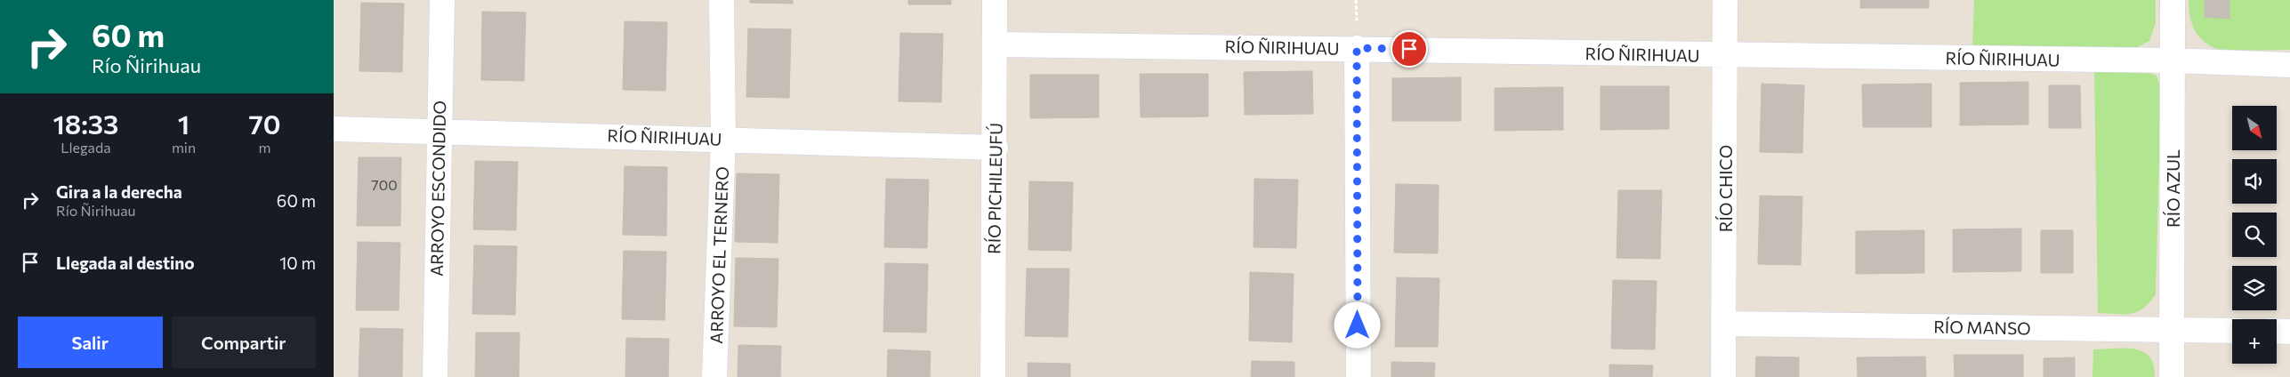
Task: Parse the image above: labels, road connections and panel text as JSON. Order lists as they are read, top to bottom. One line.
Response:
{"streets":{"street":["RÍO ÑIRIHUAU","ARROYO ESCONDIDO","RÍO PICHILEUFÚ","RÍO CHICO","RÍO AZUL","ARROYO EL TERNERO","RÍO MANSO"]},"crossings":[["RÍO ÑIRIHUAU","ARROYO ESCONDIDO"],["RÍO ÑIRIHUAU","RÍO PICHILEUFÚ"],["RÍO ÑIRIHUAU","RÍO CHICO"],["RÍO ÑIRIHUAU","RÍO AZUL"],["RÍO ÑIRIHUAU","ARROYO EL TERNERO"],["RÍO CHICO","RÍO MANSO"],["RÍO AZUL","RÍO MANSO"]],"house_numbers":["700"],"north":"bottom right","page":{"turn":["60 m","Río Ñirihuau"],"eta":["18:33","Llegada","1","min","70","m"],"map_buttons":"+","list":[{"name":"Gira a la derecha","note":"Río Ñirihuau","value":"60 m"},{"name":"Llegada al destino","value":"10 m"}],"buttons":["Salir","Compartir"]}}
